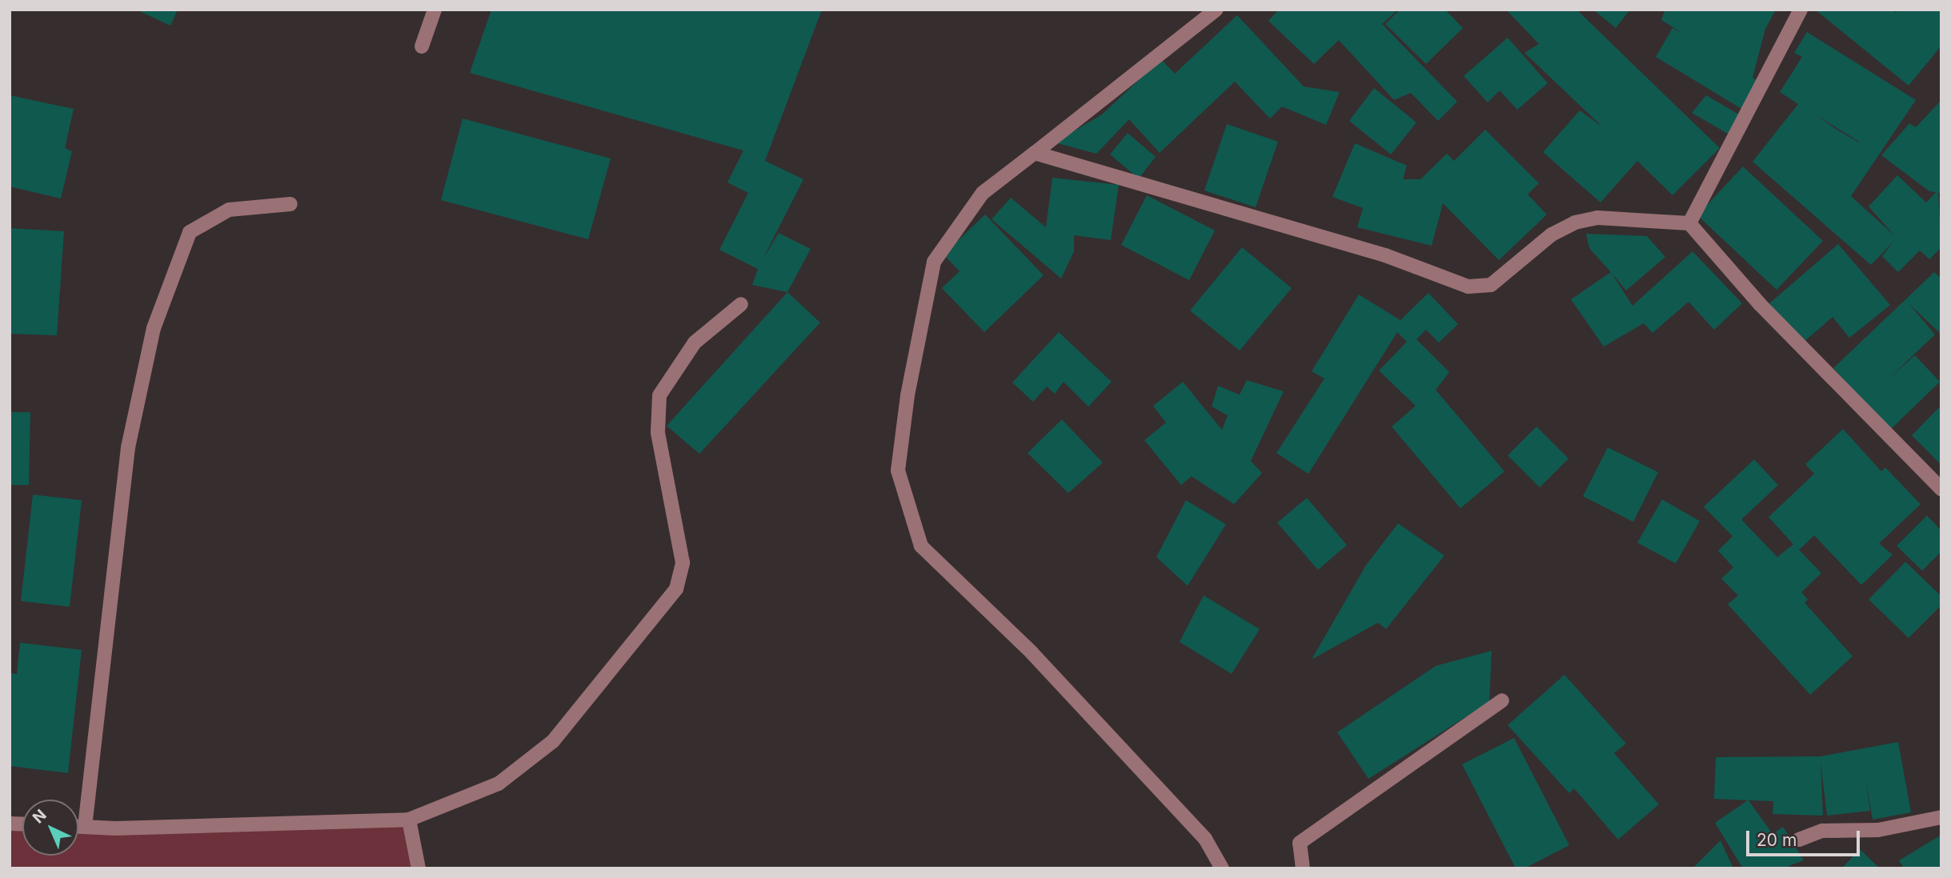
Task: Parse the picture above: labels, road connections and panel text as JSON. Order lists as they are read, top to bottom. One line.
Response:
{"scale_bar":"20 m","north":"top left"}
